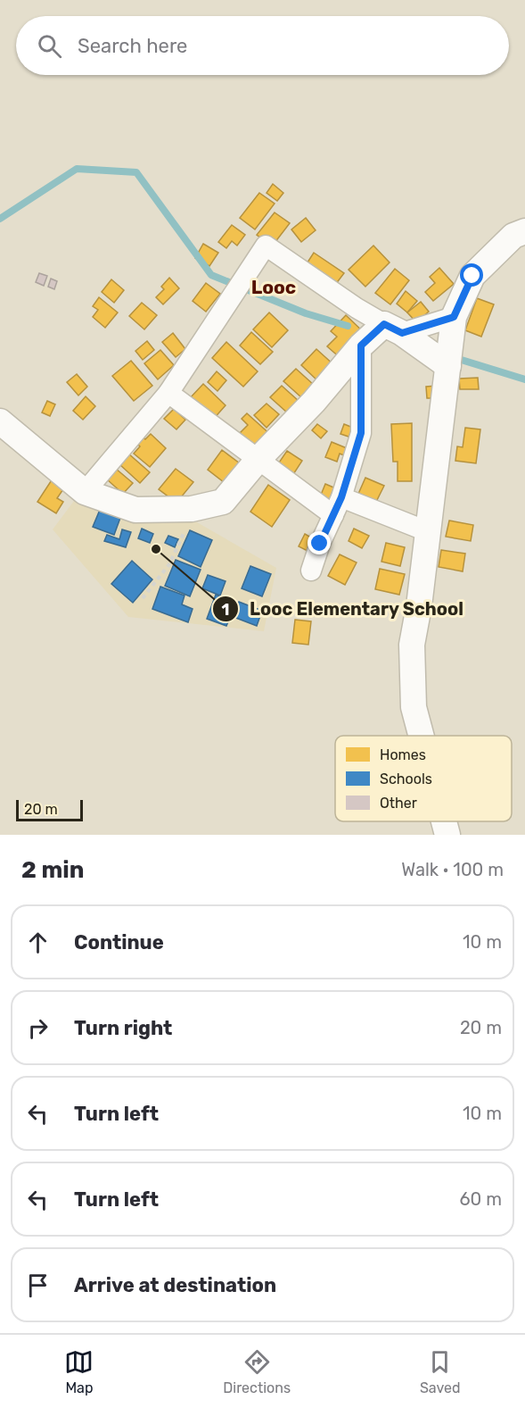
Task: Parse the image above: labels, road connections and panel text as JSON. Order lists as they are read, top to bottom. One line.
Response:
{"districts":["Looc"],"places":["Looc Elementary School"],"legend":["Homes","Schools","Other"],"scale_bar":"20 m","page":{"search":"Search here","scale":"20 m","heading":["2 min","Walk · 100 m"],"list":[["Continue","10 m"],["Turn right","20 m"],["Turn left","10 m"],["Turn left","60 m"],"Arrive at destination"],"nav":["Map","Directions","Saved"]}}
